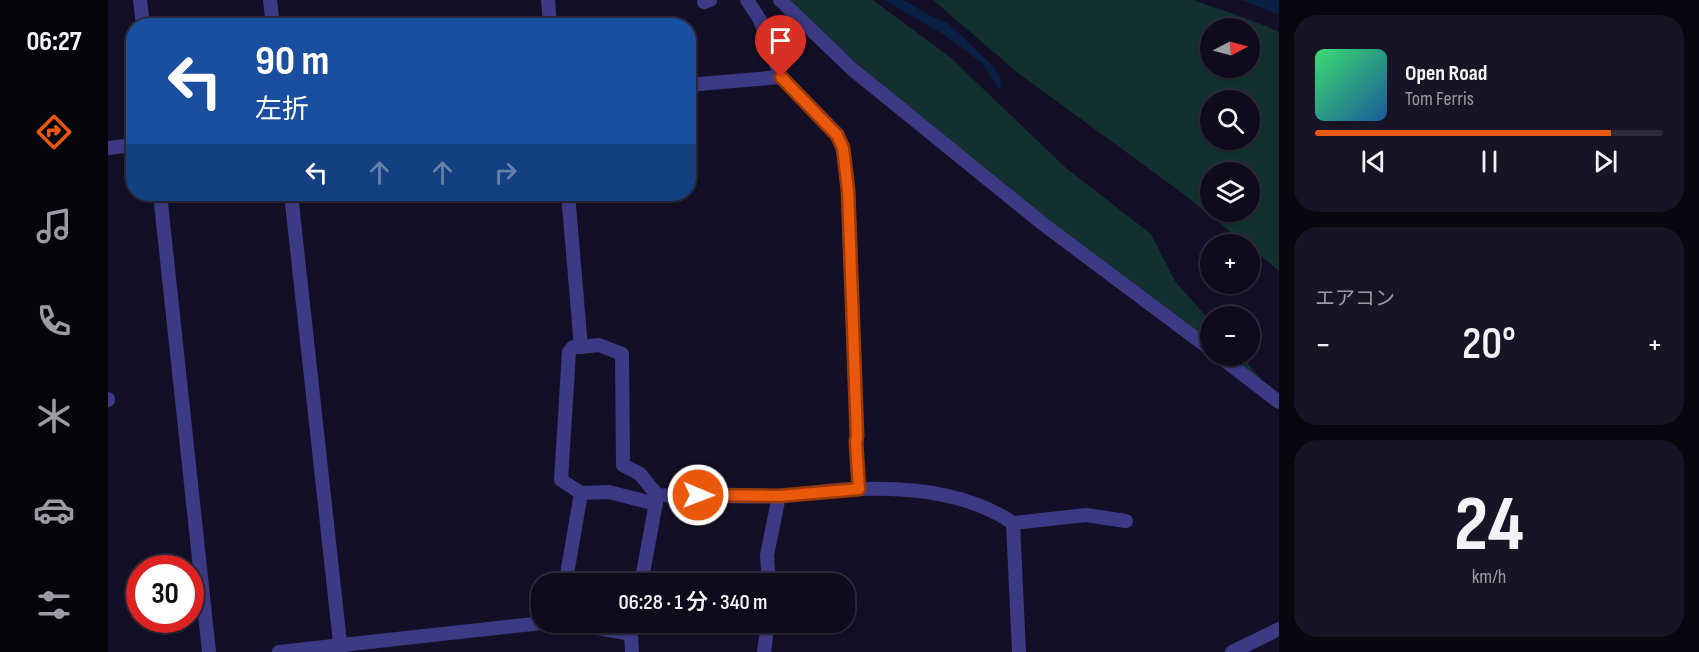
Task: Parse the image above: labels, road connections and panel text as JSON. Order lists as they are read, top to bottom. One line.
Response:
{"north":"right","page":{"tabs":"06:27","map_buttons":["+","−"],"turn":["90 m","左折"],"song":["Open Road","Tom Ferris"],"tile":["エアコン",["24","km/h"]],"heat":["−","20°","+"],"limit":"30","trip":"06:28 · 1 分 · 340 m"}}
